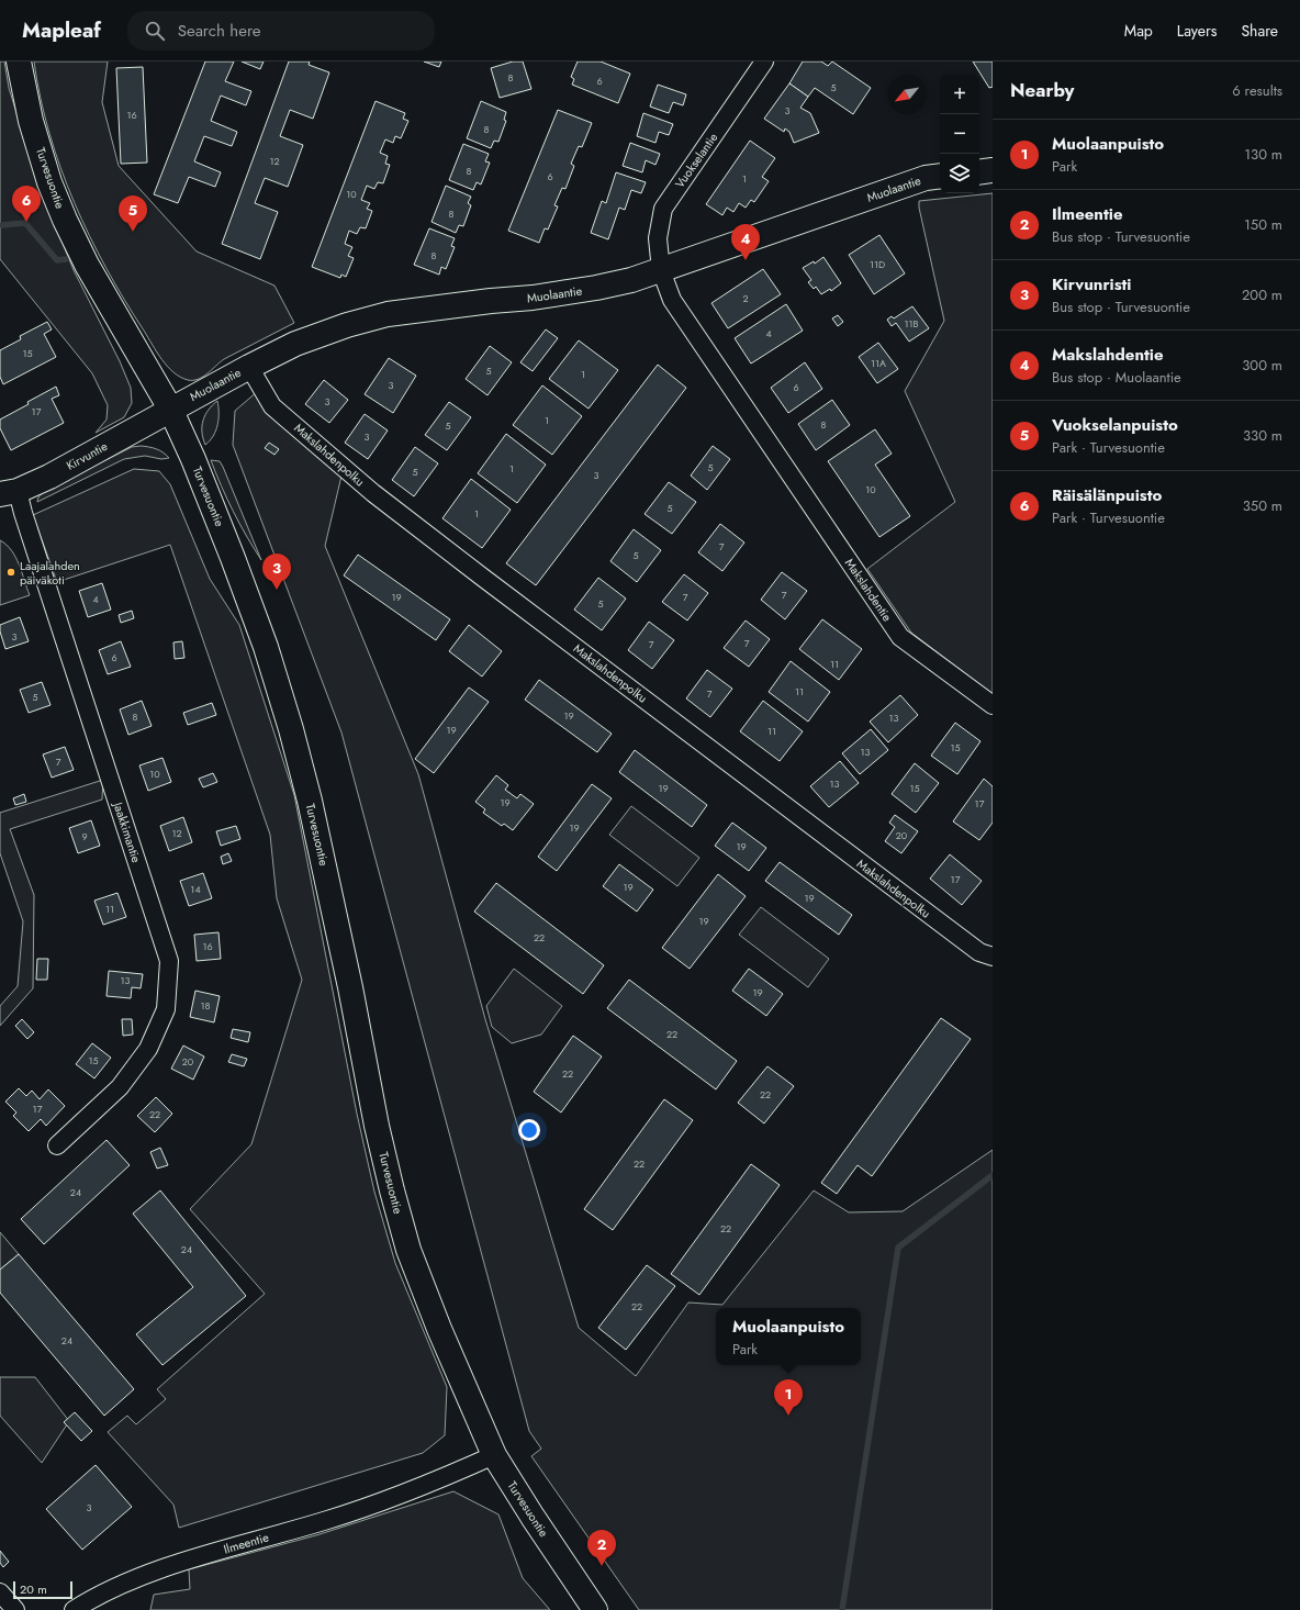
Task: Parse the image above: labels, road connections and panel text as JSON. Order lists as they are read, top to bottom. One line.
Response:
{"streets":{"main road":["Turvesuontie","Muolaantie","Kirvuntie"],"street":["Vuokselantie","Makslahdenpolku","Makslahdentie","Jaakkimantie","Ilmeentie"]},"crossings":[["Vuokselantie","Muolaantie"],["Vuokselantie","Makslahdentie"],["Turvesuontie","Muolaantie"],["Turvesuontie","Kirvuntie"],["Turvesuontie","Ilmeentie"],["Muolaantie","Makslahdenpolku"],["Muolaantie","Kirvuntie"],["Muolaantie","Makslahdentie"],["Kirvuntie","Jaakkimantie"]],"places":["Laajalahden päiväkoti"],"house_numbers":["8","6","5","3","16","8","12","8","6","1","10","8","8","11D","2","11B","4","15","11A","5","1","3","6","3","17","1","8","5","3","5","1","5","3","10","5","1","7","5","7","19","7","4","5","3","7","7","6","11","11","7","5","19","8","13","19","11","15","13","7","10","13","19","15","19","17","19","12","20","9","19","17","19","14","19","11","19","22","16","13","19","18","22","15","20","22","22","17","22","22","24","22","24","22","24","3"],"scale_bar":"20 m","north":"bottom left","page":{"header":"Mapleaf","search":"Search here","nav":["Map","Layers","Share"],"heading":["Nearby","6 results"],"map_buttons":["+","−"],"list":[{"mark":"1","name":"Muolaanpuisto","note":"Park","value":"130 m"},{"mark":"2","name":"Ilmeentie","note":"Bus stop · Turvesuontie","value":"150 m"},{"mark":"3","name":"Kirvunristi","note":"Bus stop · Turvesuontie","value":"200 m"},{"mark":"4","name":"Makslahdentie","note":"Bus stop · Muolaantie","value":"300 m"},{"mark":"5","name":"Vuokselanpuisto","note":"Park · Turvesuontie","value":"330 m"},{"mark":"6","name":"Räisälänpuisto","note":"Park · Turvesuontie","value":"350 m"}],"pins":["6","5","4","3","1","2"],"popup":["Muolaanpuisto","Park"],"scale":"20 m"}}
